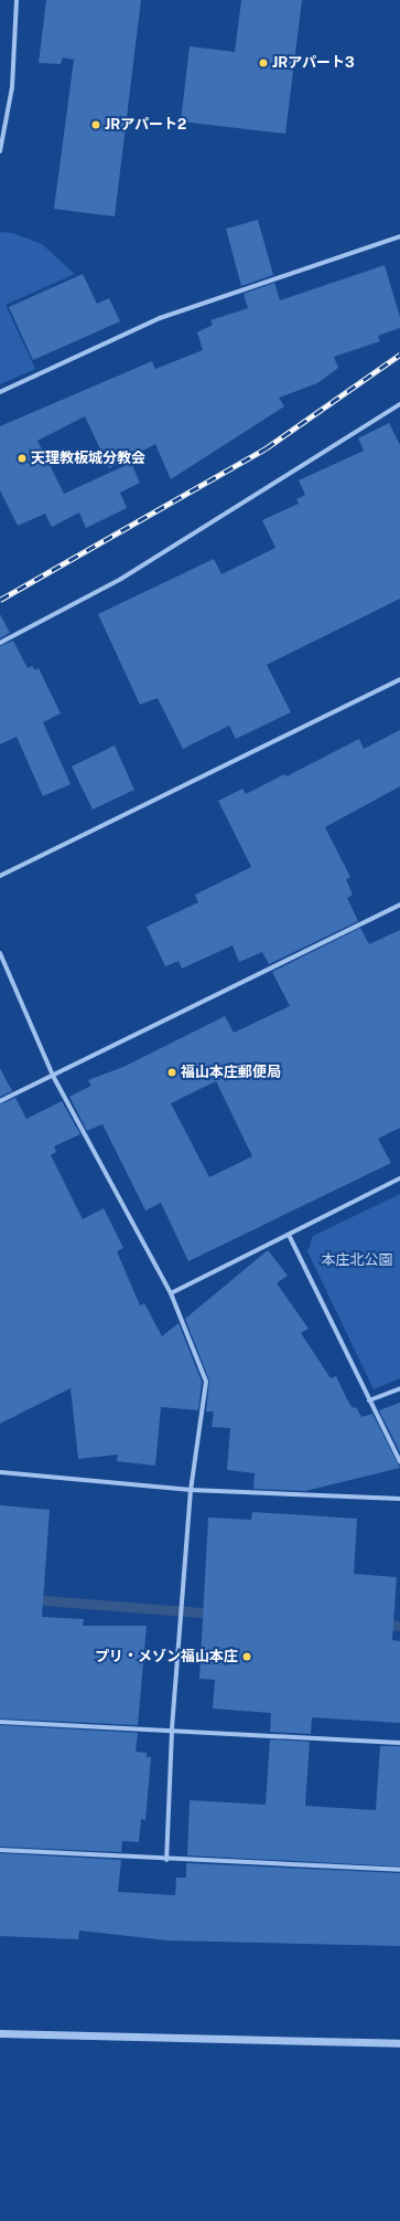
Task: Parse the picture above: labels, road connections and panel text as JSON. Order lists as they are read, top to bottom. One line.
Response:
{"parks":["本庄北公園"],"places":["JRアパート3","JRアパート2","天理教板城分教会","福山本庄郵便局","プリ・メゾン福山本庄"]}
